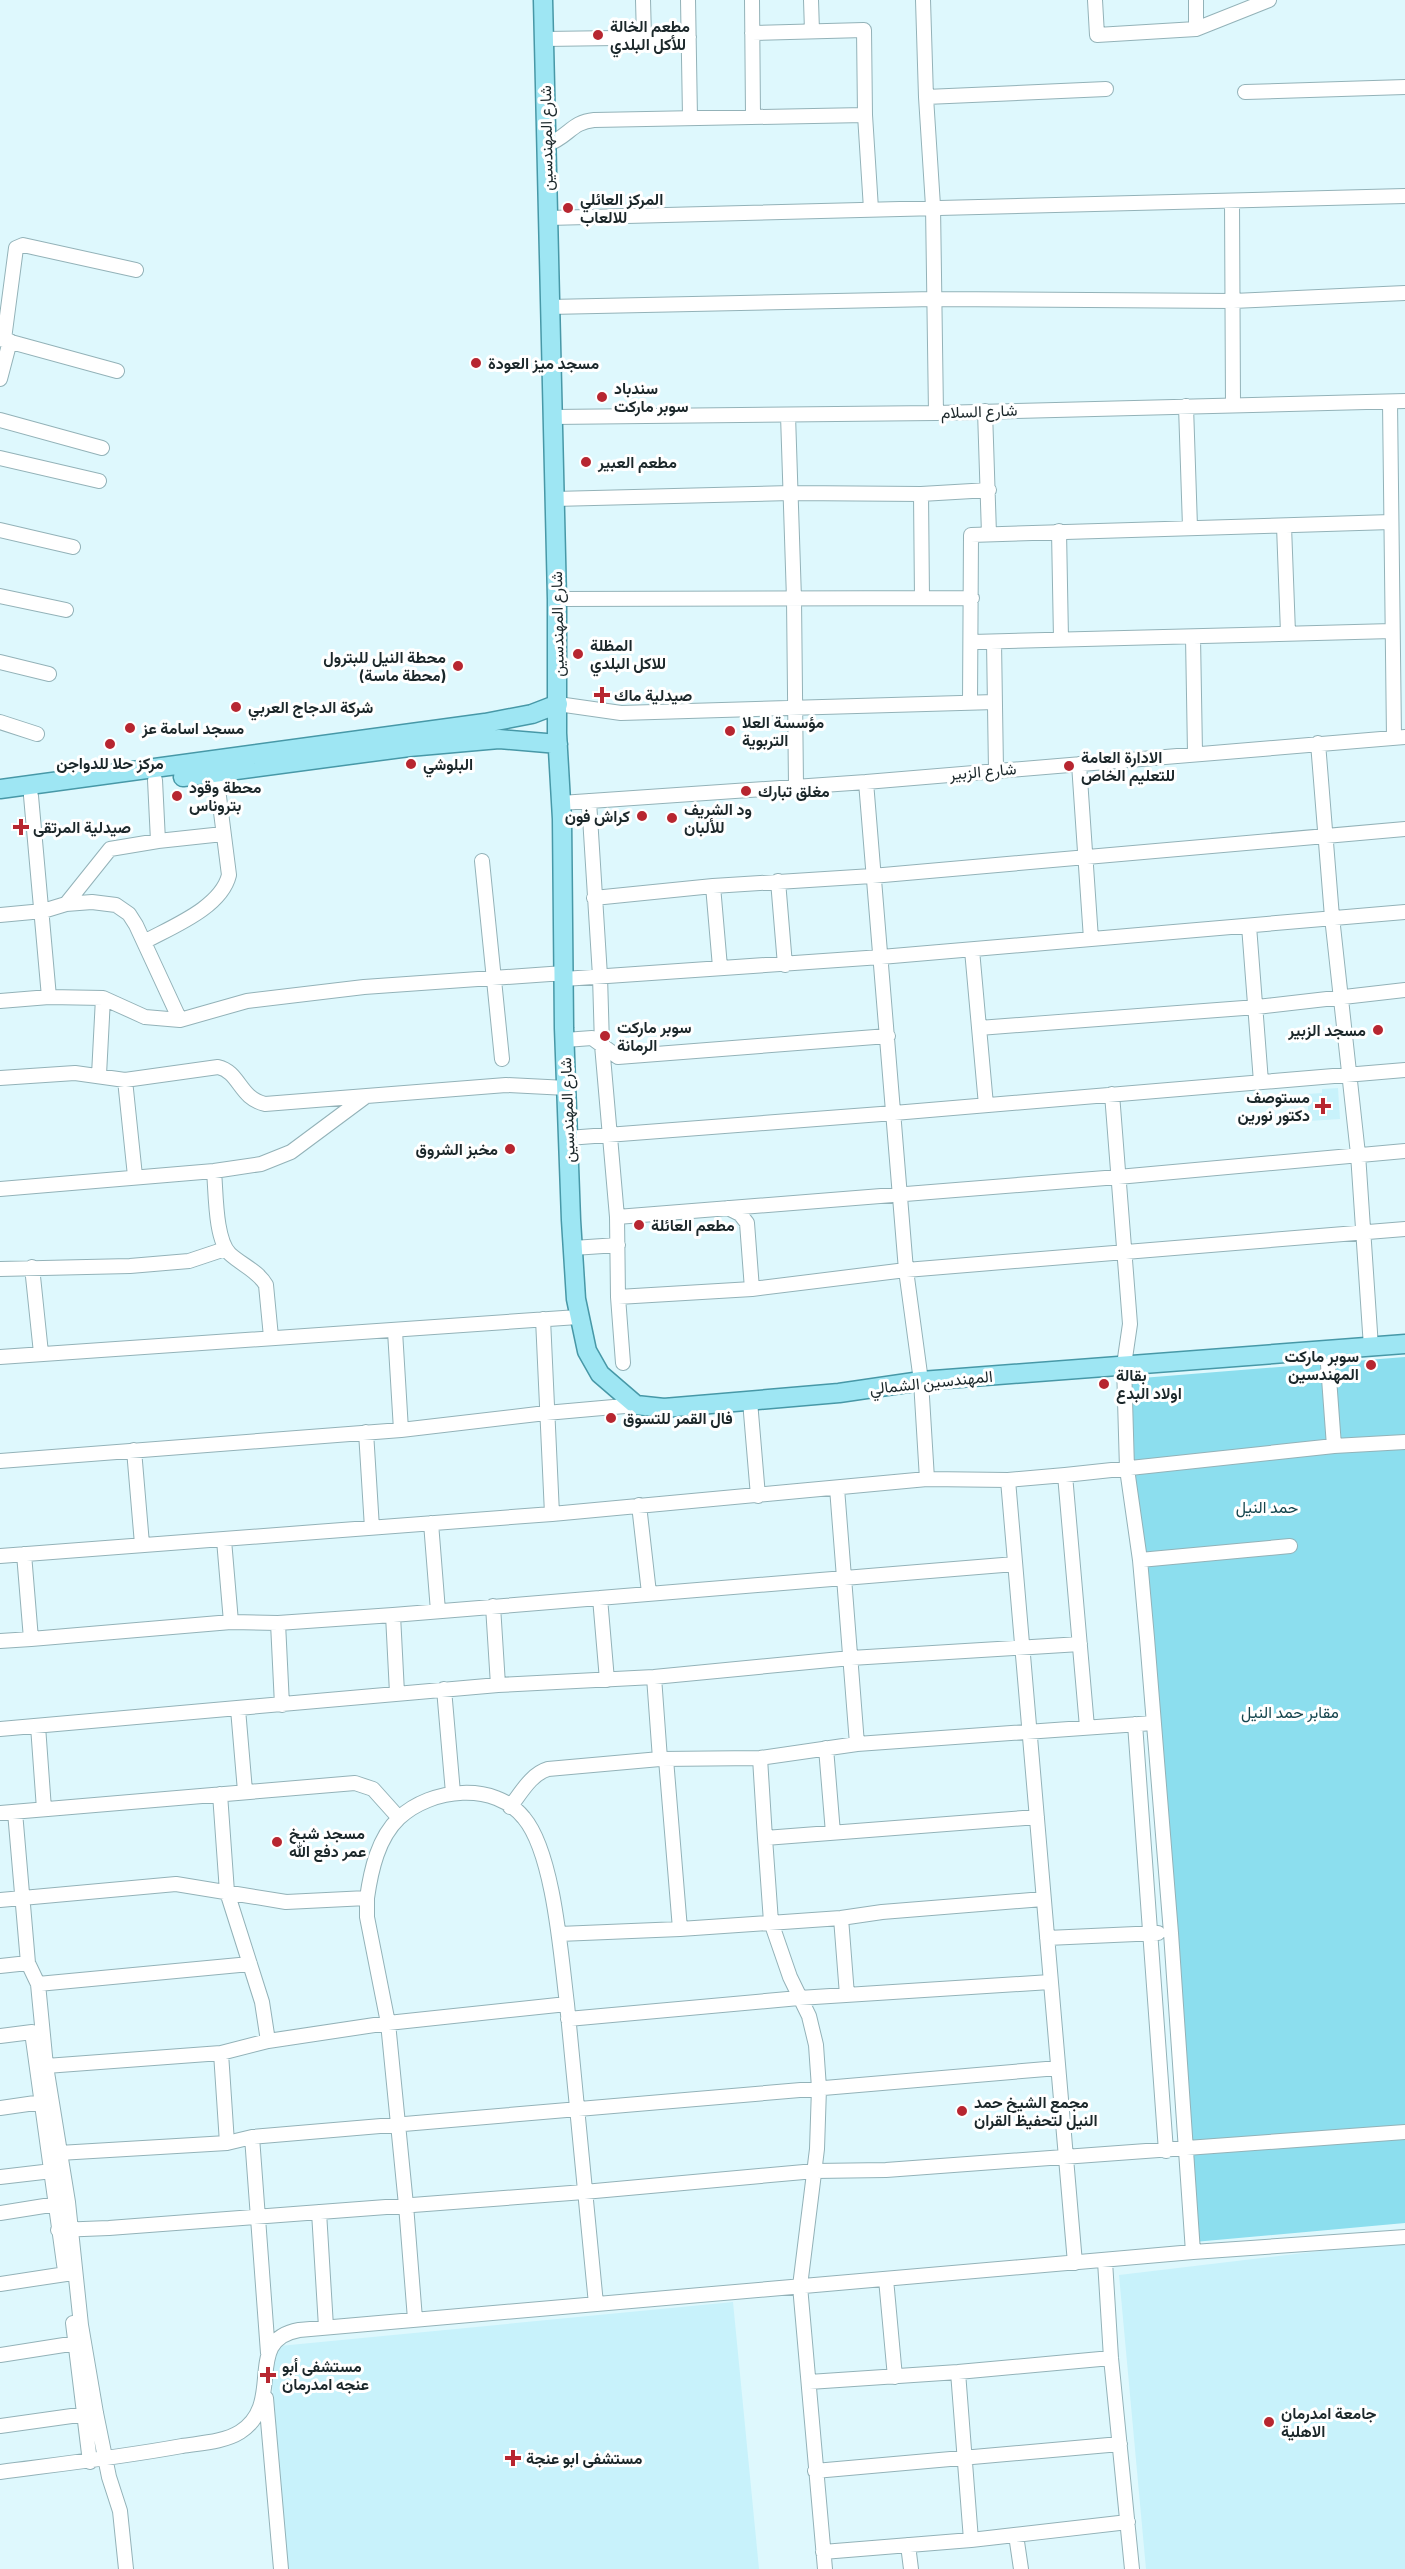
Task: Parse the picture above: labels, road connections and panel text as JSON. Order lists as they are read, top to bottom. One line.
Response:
{"streets":{"main road":["شارع المهندسين","المهندسين الشمالي"],"street":["شارع السلام","شارع الزبير"]},"crossings":[["شارع المهندسين","شارع السلام"],["شارع المهندسين","شارع الزبير"]],"parks":["حمد النيل","مقابر حمد النيل"],"places":{"other":["مطعم الخالة للأكل البلدي","المركز العائلي للالعاب","مسجد ميز العودة","سندباد سوبر ماركت","مطعم العبير","المظلة للاكل البلدي","محطة النيل للبترول (محطة ماسة)","شركة الدجاج العربي","مسجد اسامة عز","مؤسسة العلا التربوية","مركز حلا للدواجن","البلوشي","الادارة العامة للتعليم الخاص","مغلق تبارك","محطة وقود بتروناس","كراش فون","ود الشريف للألبان","مسجد الزبير","سوبر ماركت الرمانة","مخبز الشروق","مطعم العائلة","سوبر ماركت المهندسين","بقالة اولاد البدع","فال القمر للتسوق","مسجد شيخ عمر دفع الله","مجمع الشيخ حمد النيل لتحفيظ القران","جامعة امدرمان الاهلية"],"health":["صيدلية ماك","صيدلية المرتقى","مستوصف دكتور نورين","مستشفى أبو عنجه امدرمان","مستشفى ابو عنجة"]}}
